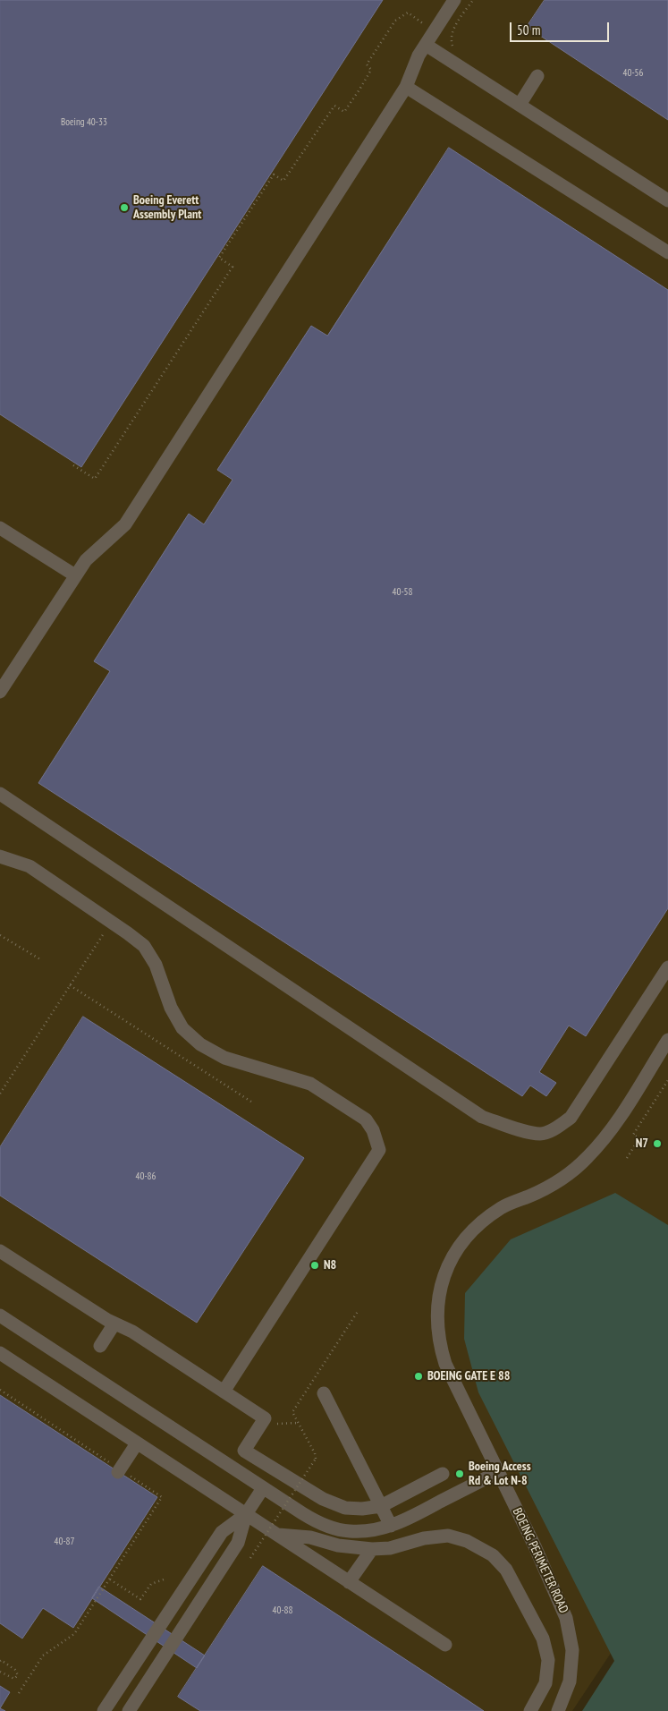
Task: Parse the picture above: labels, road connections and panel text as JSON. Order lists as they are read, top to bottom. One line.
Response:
{"streets":{"lane":["BOEING PERIMETER ROAD"]},"places":["Boeing Everett Assembly Plant","N7","N8","BOEING GATE E 88","Boeing Access Rd & Lot N-8"],"house_numbers":["40-56","Boeing 40-33","40-58","40-86","40-87","40-88"],"scale_bar":"50 m"}
